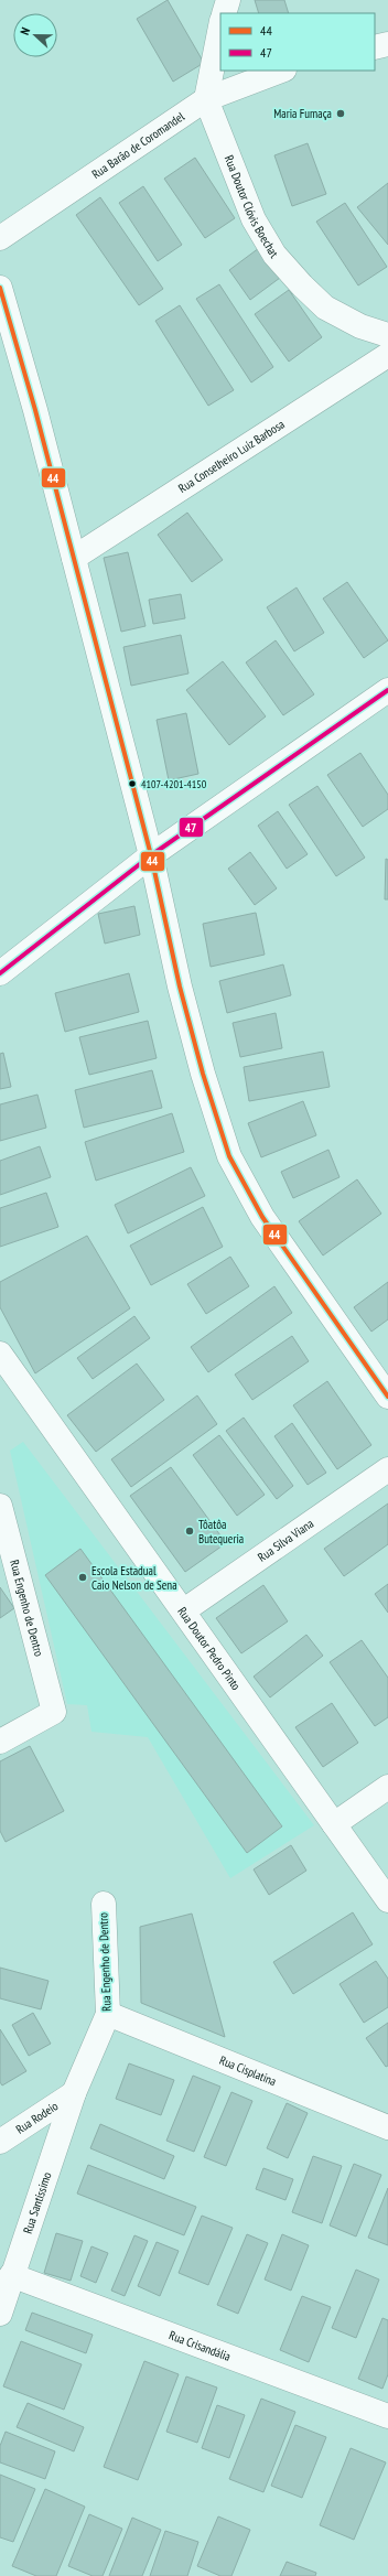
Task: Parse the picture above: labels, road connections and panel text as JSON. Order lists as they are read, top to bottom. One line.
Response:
{"streets":{"street":["Rua Barão de Coromandel","Rua Doutor Clóvis Boechat","Rua Conselheiro Luiz Barbosa","Rua Silva Viana","Rua Engenho de Dentro","Rua Doutor Pedro Pinto","Rua Cisplatina","Rua Rodeio","Rua Santíssimo","Rua Crisandália"]},"crossings":[["Rua Barão de Coromandel","Rua Doutor Clóvis Boechat"],["Rua Silva Viana","Rua Doutor Pedro Pinto"],["Rua Engenho de Dentro","Rua Cisplatina"],["Rua Engenho de Dentro","Rua Rodeio"],["Rua Engenho de Dentro","Rua Santíssimo"],["Rua Rodeio","Rua Santíssimo"],["Rua Santíssimo","Rua Crisandália"]],"places":["Maria Fumaça","4107-4201-4150","Tôatôa Butequeria","Escola Estadual Caio Nelson de Sena"],"lines":["transit line 44","transit line 47"],"legend":["44","47"],"north":"left"}
